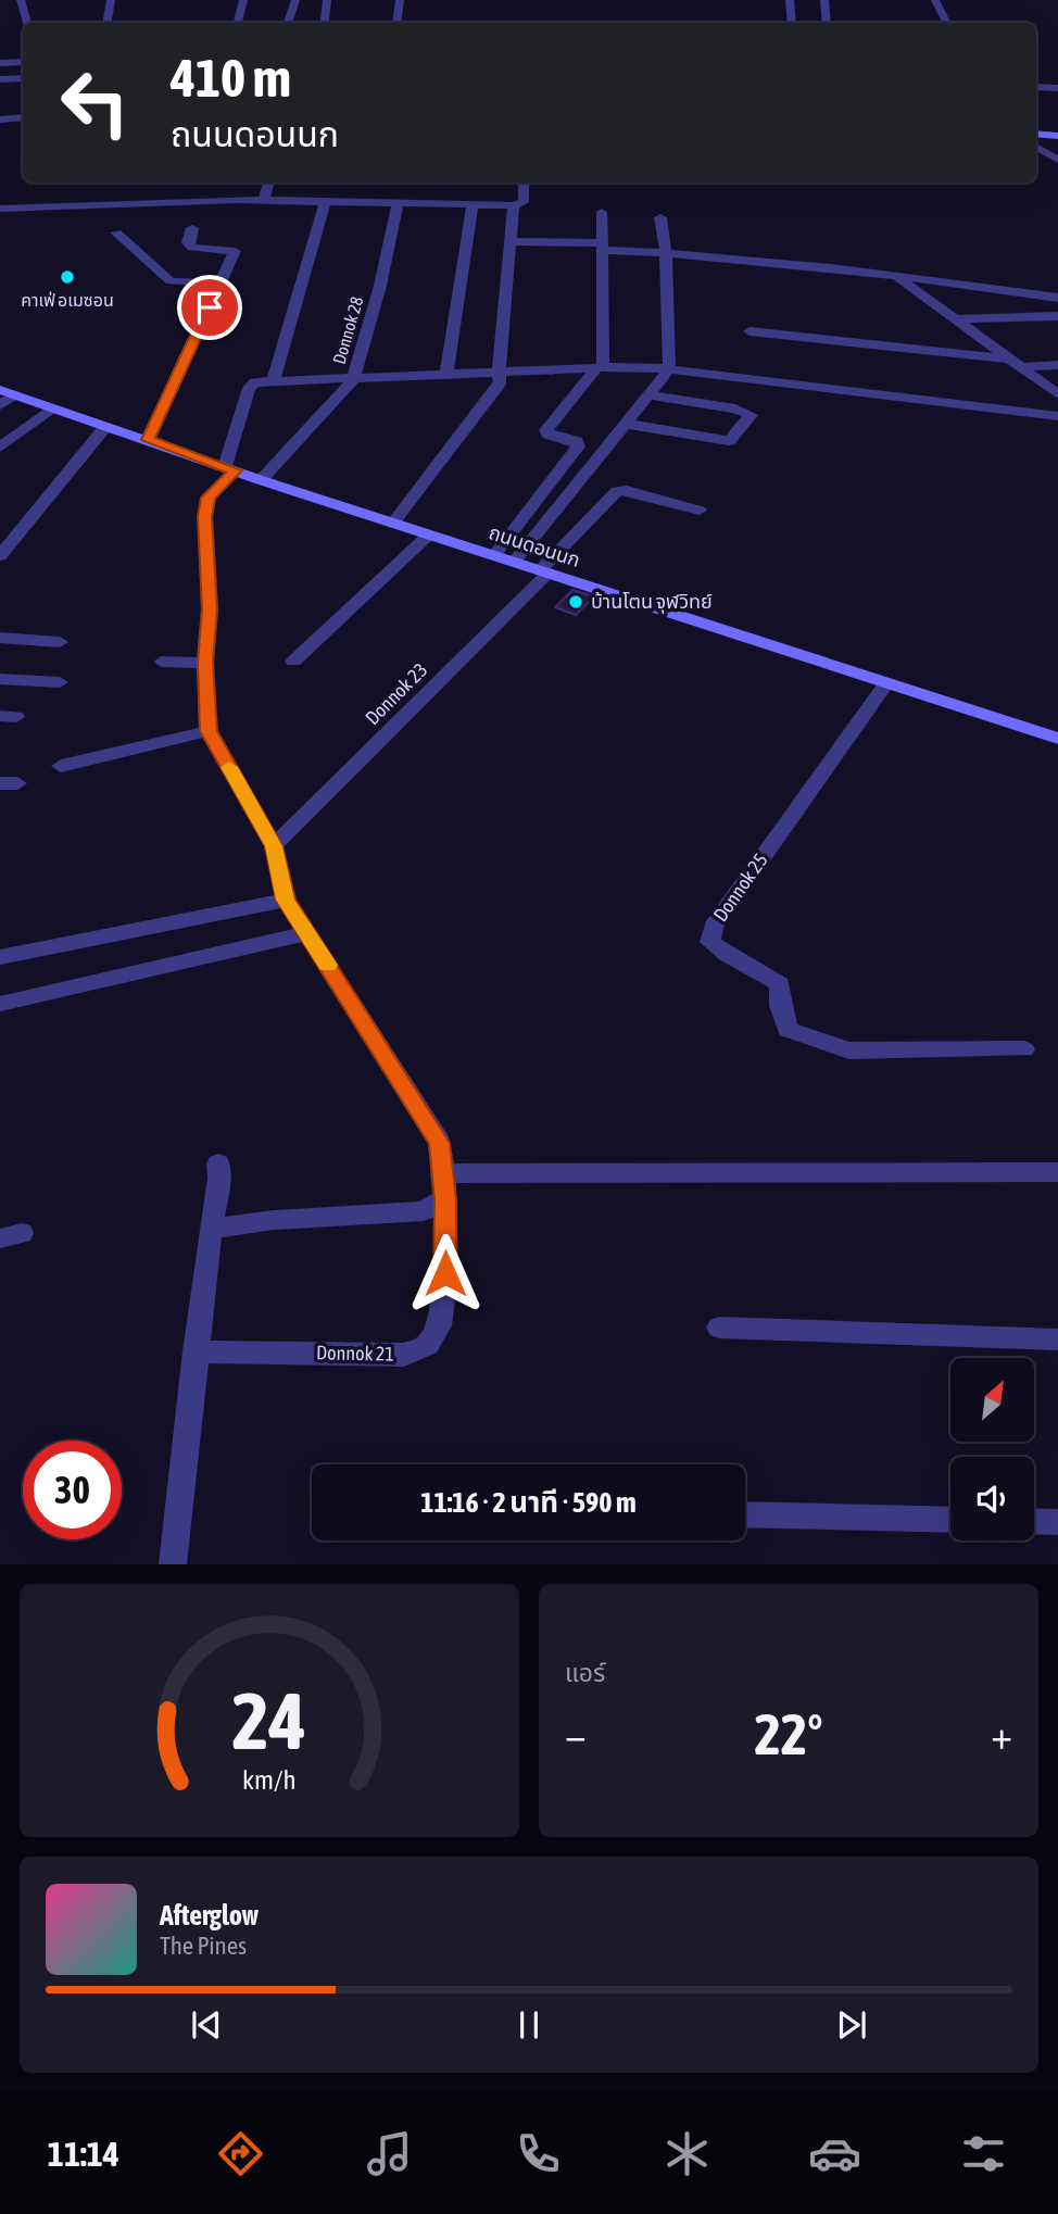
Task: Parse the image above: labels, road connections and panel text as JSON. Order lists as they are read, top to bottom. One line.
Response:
{"streets":{"main road":["ถนนดอนนก"],"street":["Donnok 28","Donnok 23","Donnok 25","Donnok 21"]},"crossings":[["Donnok 28","ถนนดอนนก"],["ถนนดอนนก","Donnok 23"],["ถนนดอนนก","Donnok 25"],["ถนนดอนนก","Donnok 21"],["Donnok 23","Donnok 21"]],"places":["คาเฟ่ อเมซอน","บ้านโตน จุฬวิทย์"],"north":"top right","page":{"turn":["410 m","ถนนดอนนก"],"limit":"30","trip":"11:16 · 2 นาที · 590 m","tile":"แอร์","heat":["−","22°","+"],"song":["Afterglow","The Pines"],"tabs":"11:14","gauge":["24","km/h"]}}
